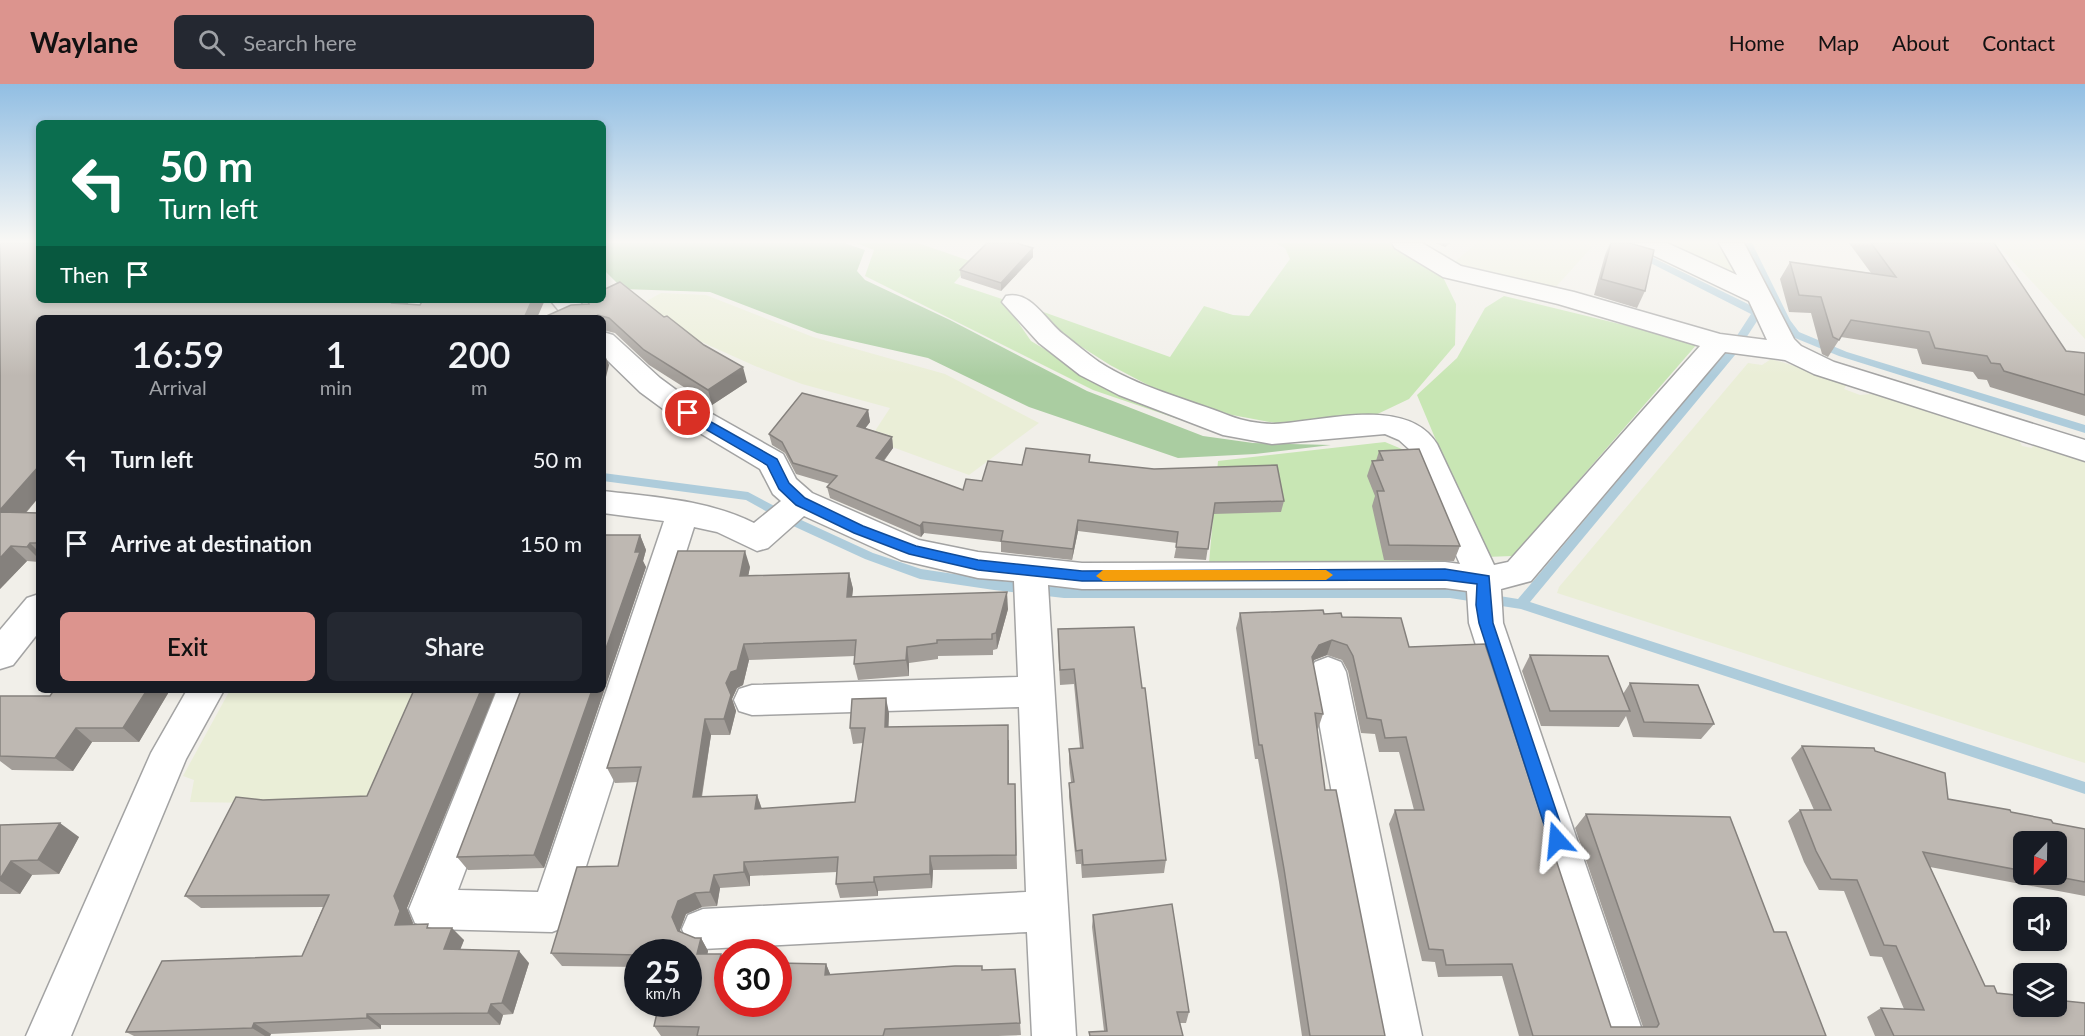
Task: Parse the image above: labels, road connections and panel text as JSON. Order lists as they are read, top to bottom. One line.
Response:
{"north":"bottom","page":{"header":"Waylane","search":"Search here","nav":["Home","Map","About","Contact"],"turn":["50 m","Turn left"],"then":"Then","eta":["16:59","Arrival","1","min","200","m"],"list":[{"name":"Turn left","value":"50 m"},{"name":"Arrive at destination","value":"150 m"}],"buttons":["Exit","Share"],"speed":"25 km/h","limit":"30"}}
